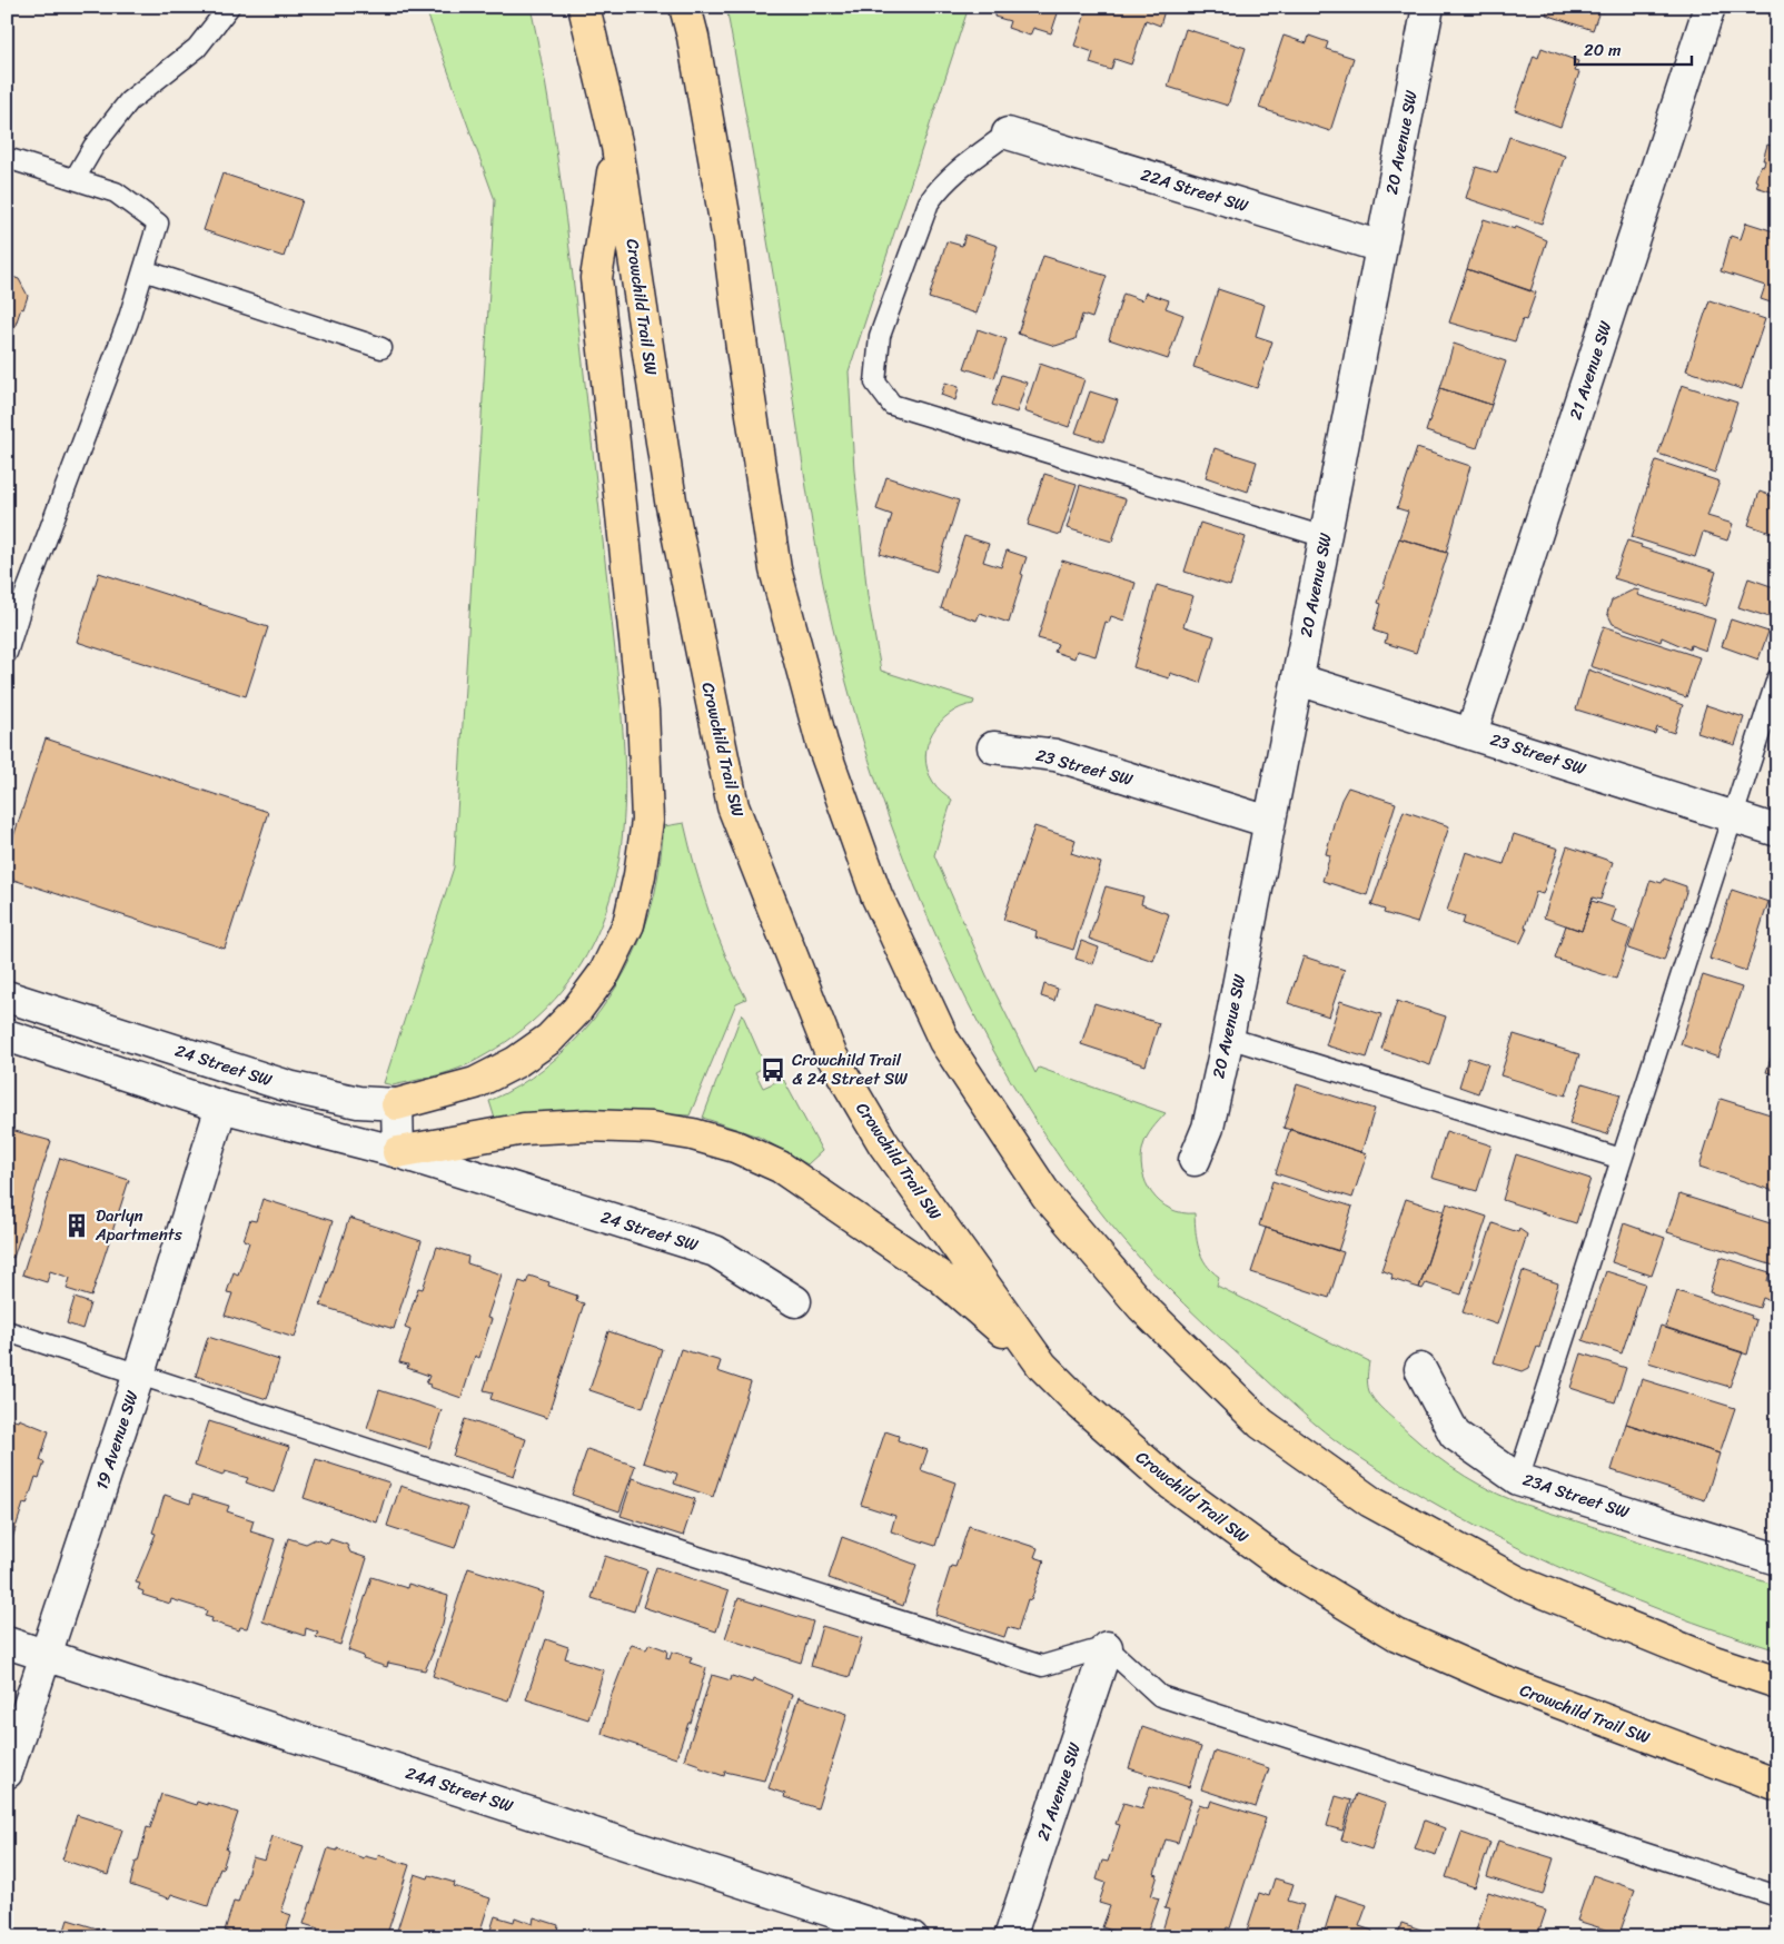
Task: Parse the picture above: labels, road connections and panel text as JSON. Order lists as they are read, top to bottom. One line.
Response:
{"streets":{"highway":["Crowchild Trail SW"],"street":["20 Avenue SW","22A Street SW","21 Avenue SW","23 Street SW","24 Street SW","19 Avenue SW","23A Street SW","24A Street SW"]},"crossings":[["20 Avenue SW","22A Street SW"],["20 Avenue SW","23 Street SW"],["21 Avenue SW","23 Street SW"],["24 Street SW","19 Avenue SW"],["19 Avenue SW","24A Street SW"]],"places":{"bus stop":["Crowchild Trail & 24 Street SW"],"building":["Darlyn Apartments"]},"scale_bar":"20 m"}
